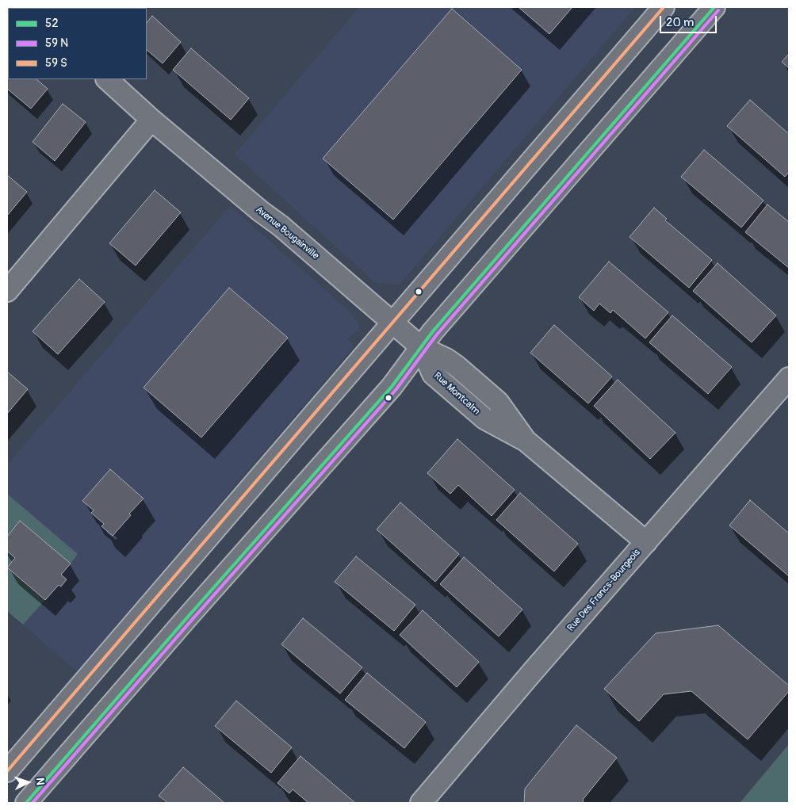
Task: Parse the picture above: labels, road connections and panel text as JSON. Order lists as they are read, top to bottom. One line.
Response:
{"streets":{"street":["Avenue Bougainville","Rue Montcalm","Rue Des Francs-Bourgeois"]},"crossings":[["Avenue Bougainville","Rue Montcalm"],["Rue Montcalm","Rue Des Francs-Bourgeois"]],"lines":["transit line 52"],"legend":["52","59 N","59 S"],"scale_bar":"20 m","north":"right"}
